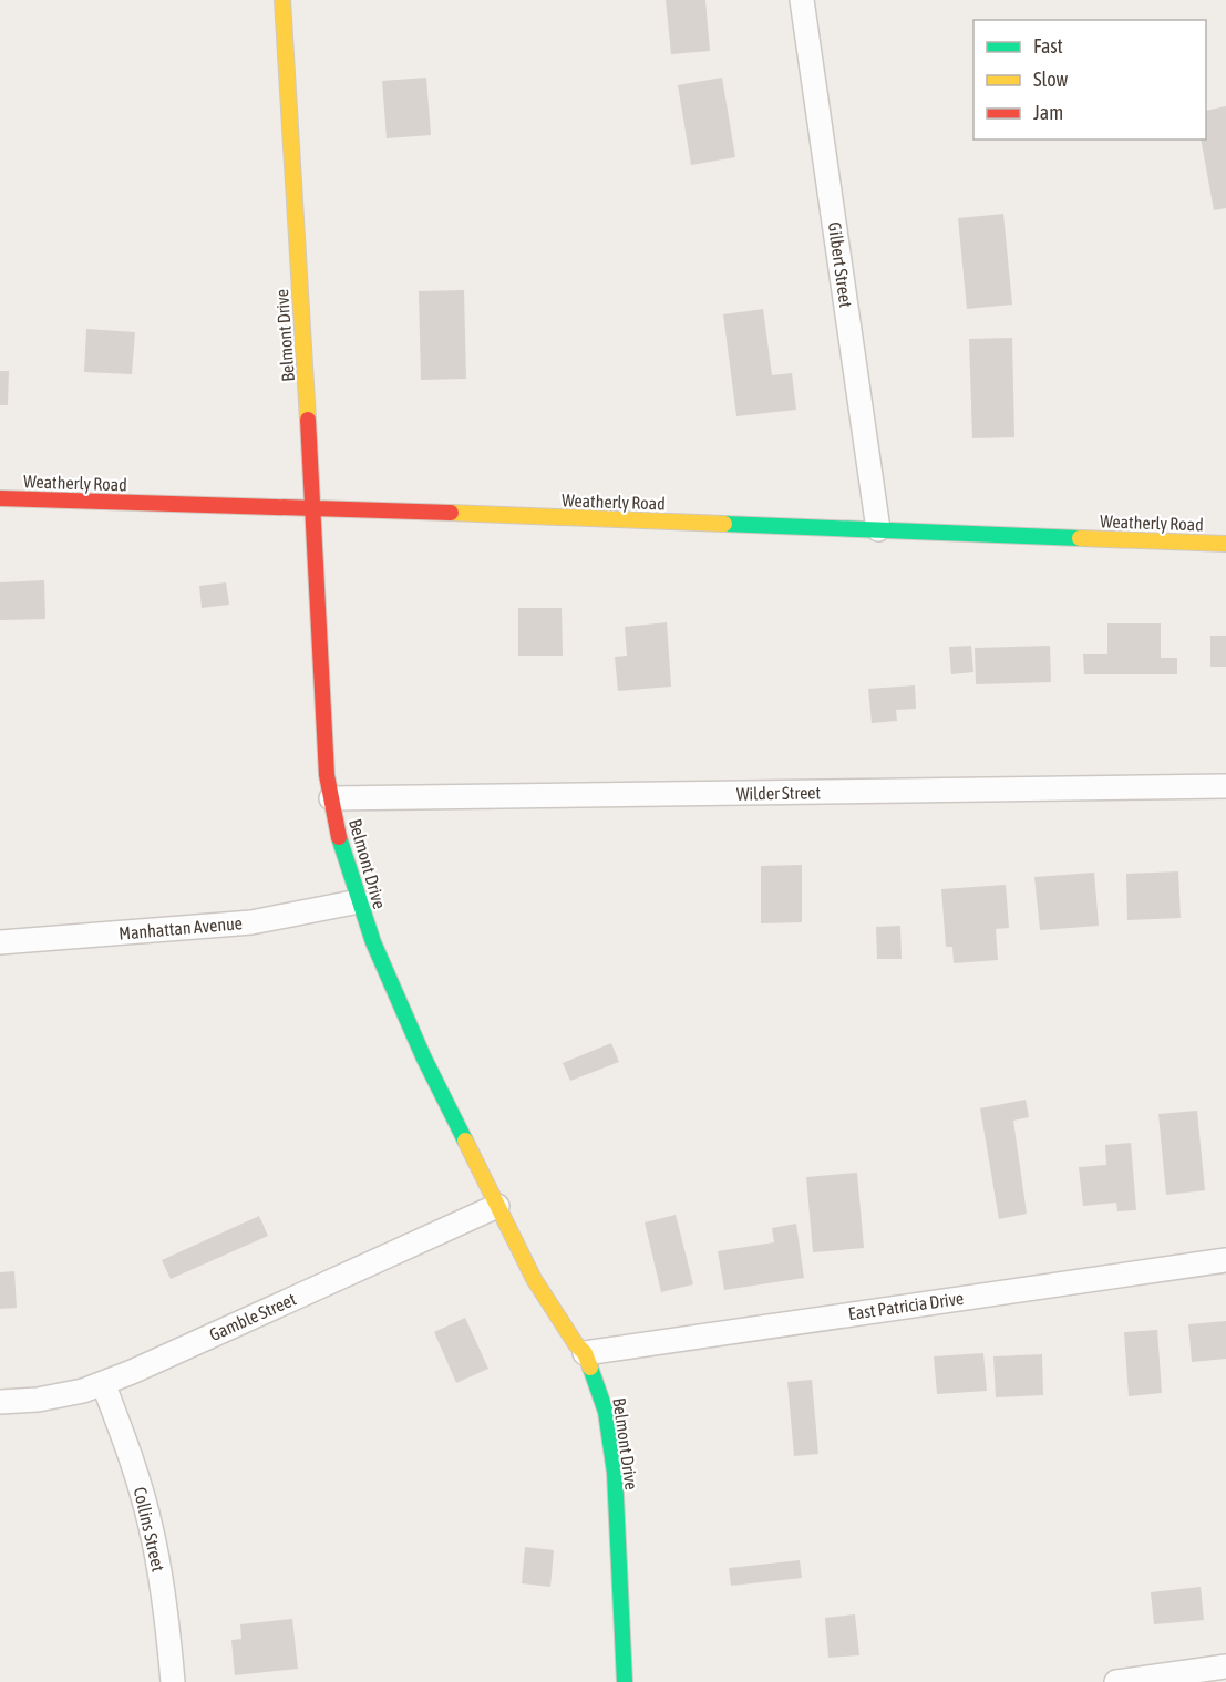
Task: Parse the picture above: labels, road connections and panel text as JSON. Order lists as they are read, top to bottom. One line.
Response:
{"streets":{"street":["Gilbert Street","Belmont Drive","Weatherly Road","Wilder Street","Manhattan Avenue","East Patricia Drive","Gamble Street","Collins Street"]},"crossings":[["Gilbert Street","Weatherly Road"],["Belmont Drive","Weatherly Road"],["Belmont Drive","Wilder Street"],["Belmont Drive","Manhattan Avenue"],["Belmont Drive","East Patricia Drive"],["Belmont Drive","Gamble Street"],["Gamble Street","Collins Street"]],"legend":["Fast","Slow","Jam"]}
